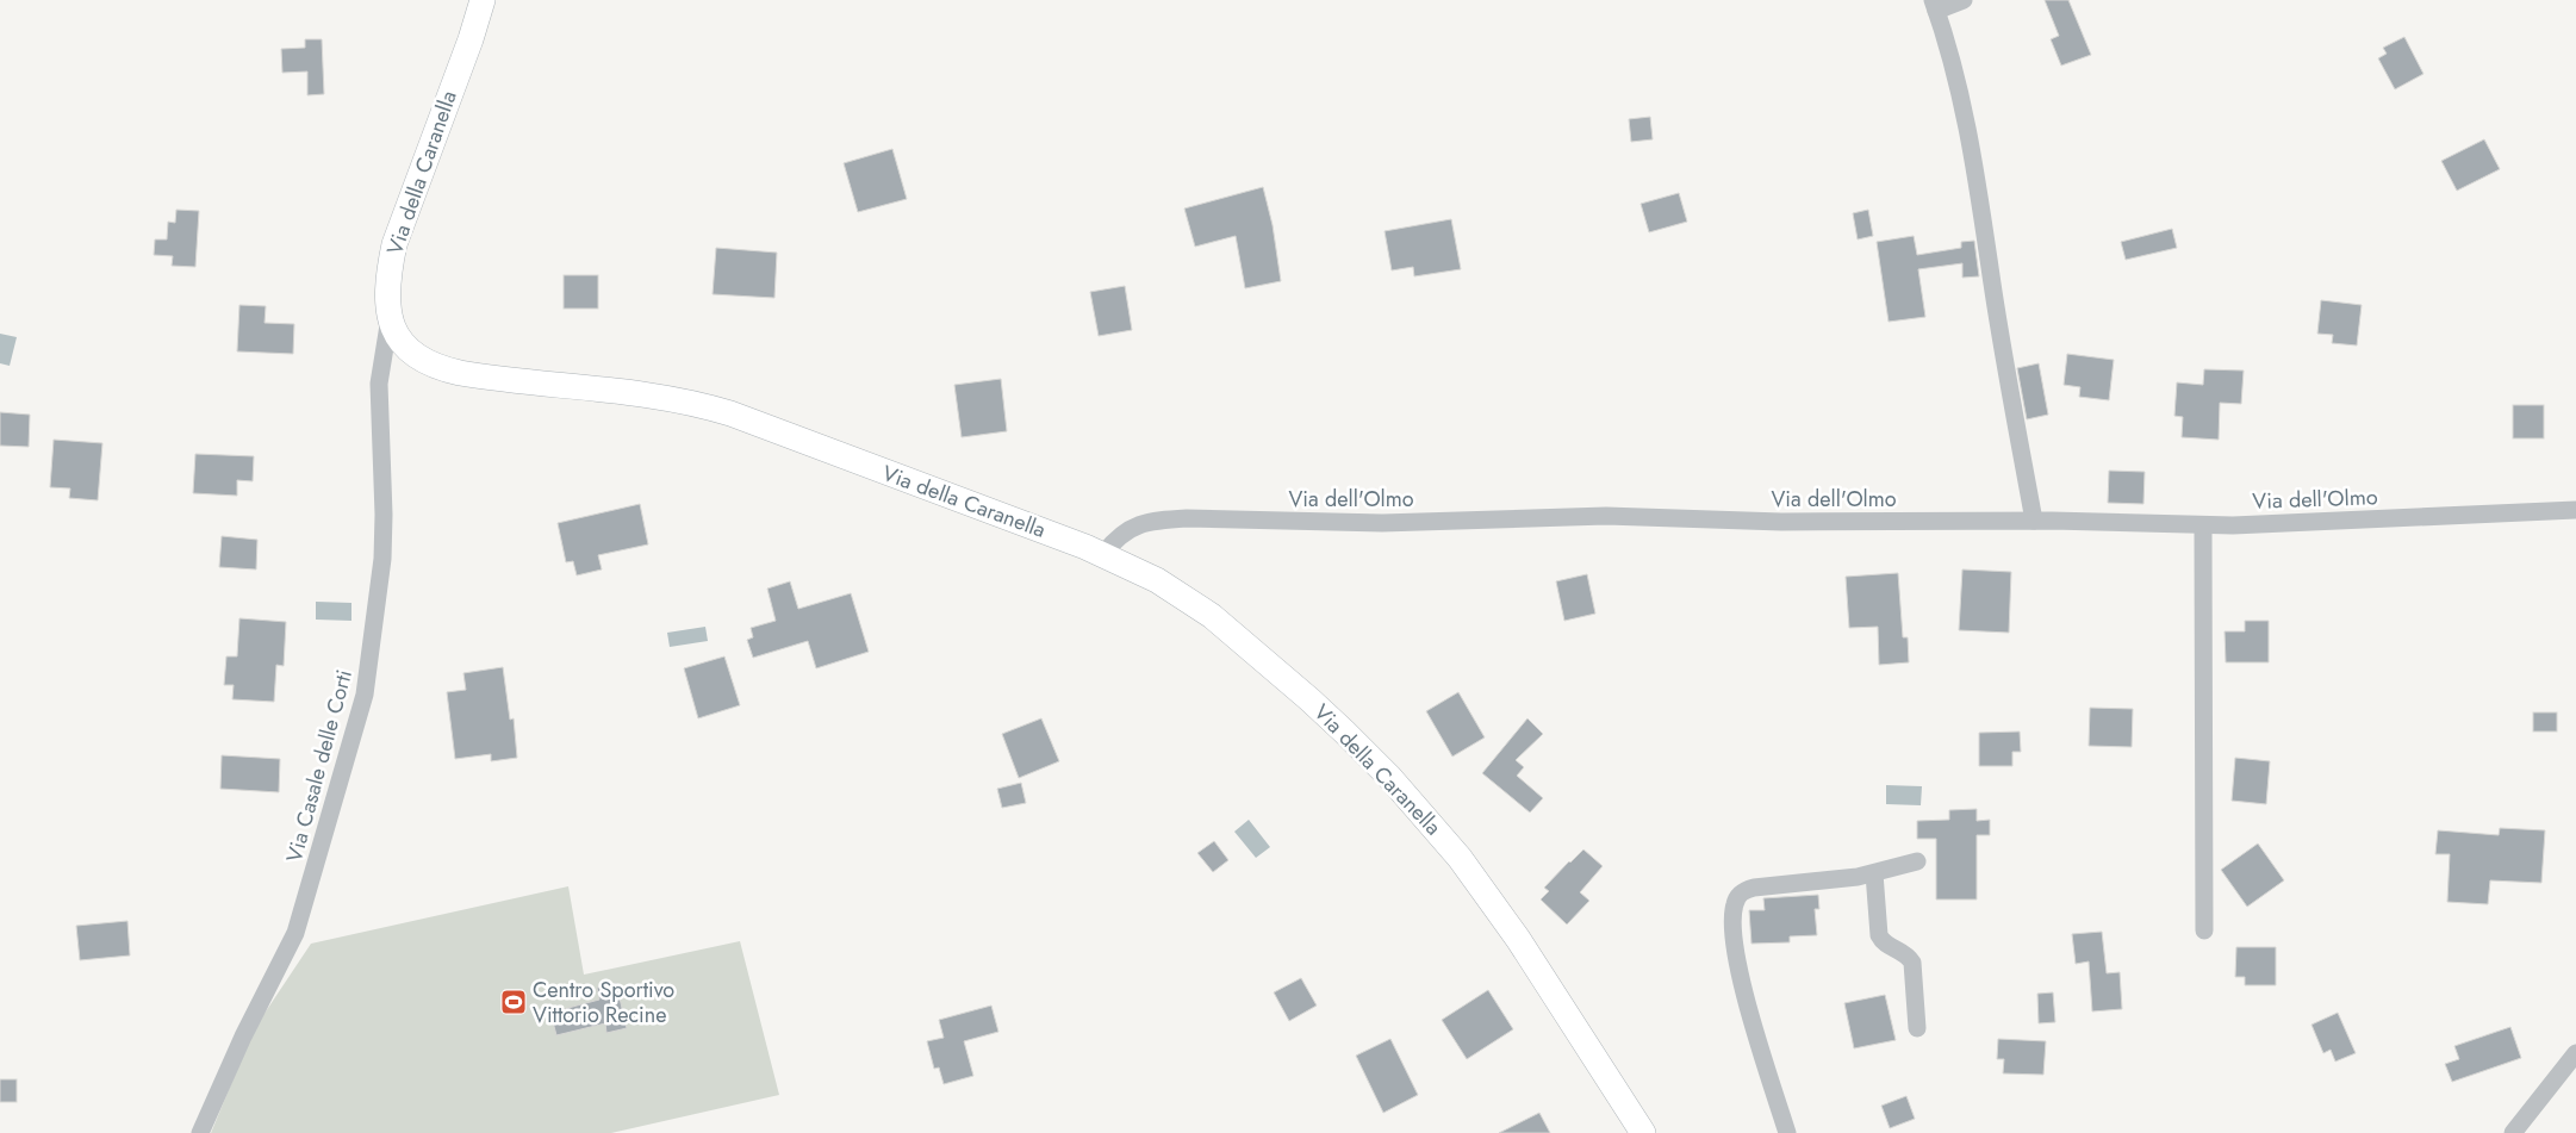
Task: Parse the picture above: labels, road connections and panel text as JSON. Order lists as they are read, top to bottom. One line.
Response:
{"streets":{"main road":["Via della Caranella"],"street":["Via dell'Olmo","Via Casale delle Corti"]},"crossings":[["Via della Caranella","Via dell'Olmo"],["Via della Caranella","Via Casale delle Corti"]],"places":{"sports":["Centro Sportivo Vittorio Recine"]}}
